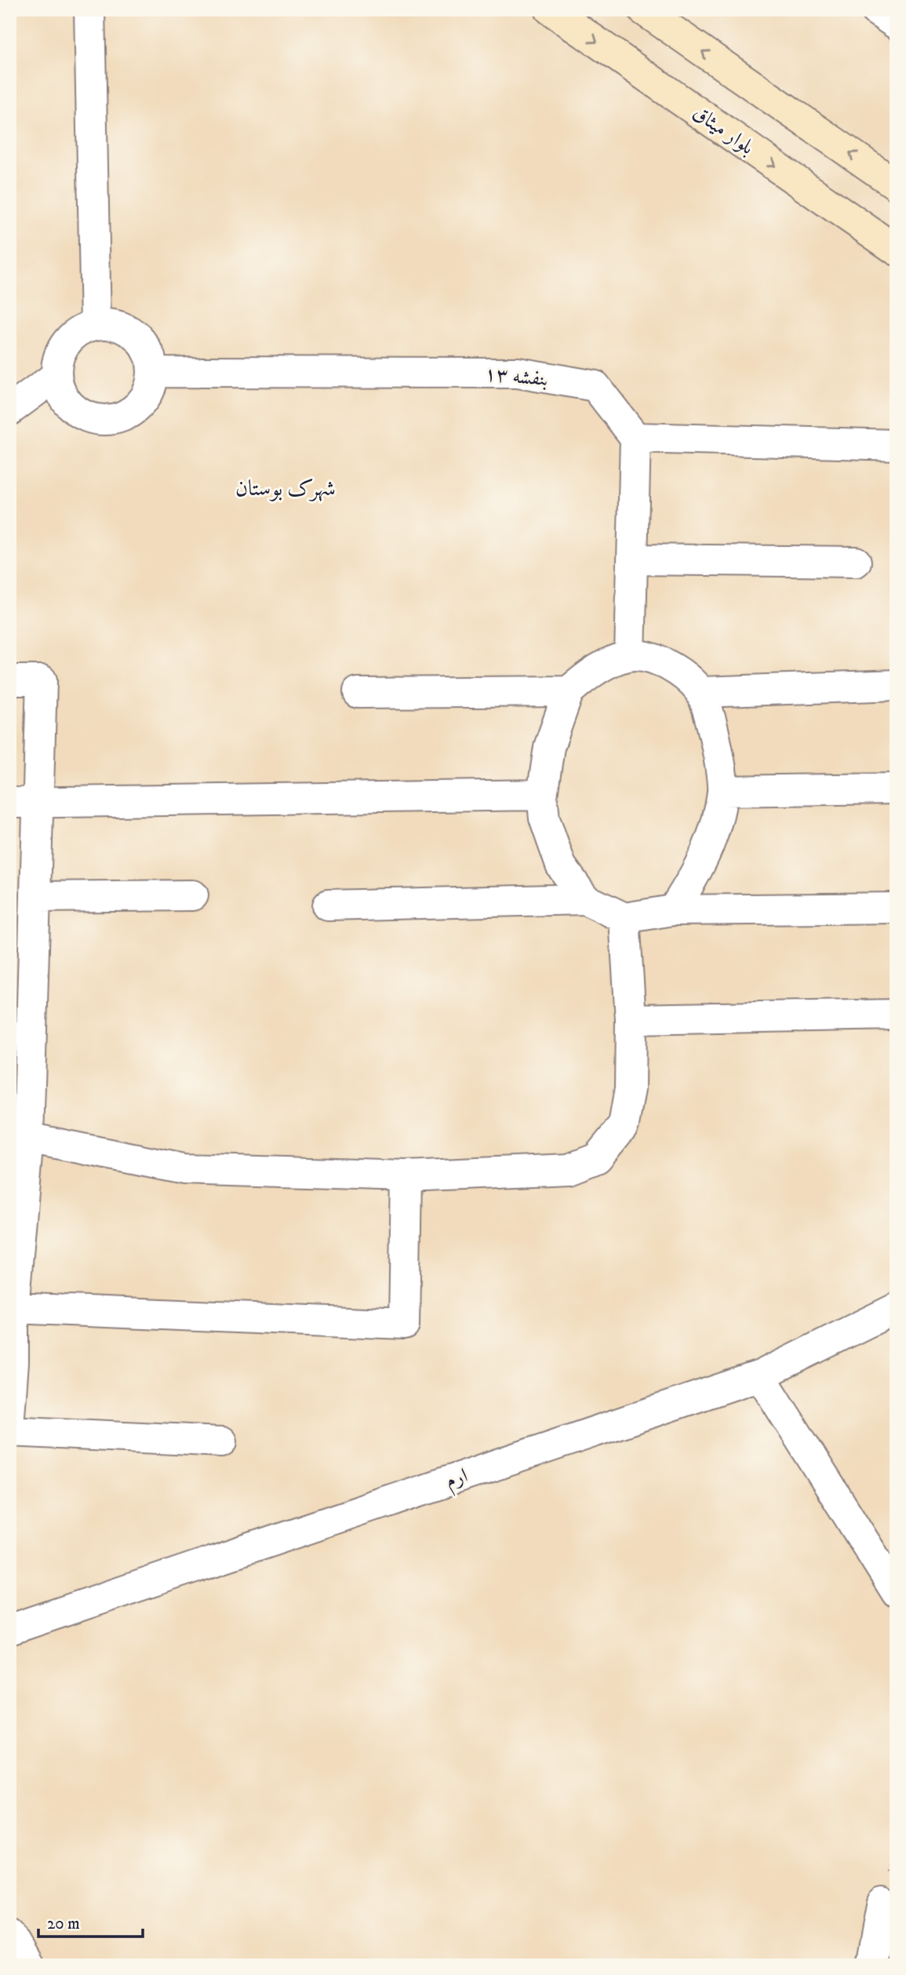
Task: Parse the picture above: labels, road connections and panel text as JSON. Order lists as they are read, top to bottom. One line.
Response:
{"streets":{"street":["بلوار میثاق","بنفشه ۱۳","ارم"]},"districts":["شهرک بوستان"],"scale_bar":"20 m"}
